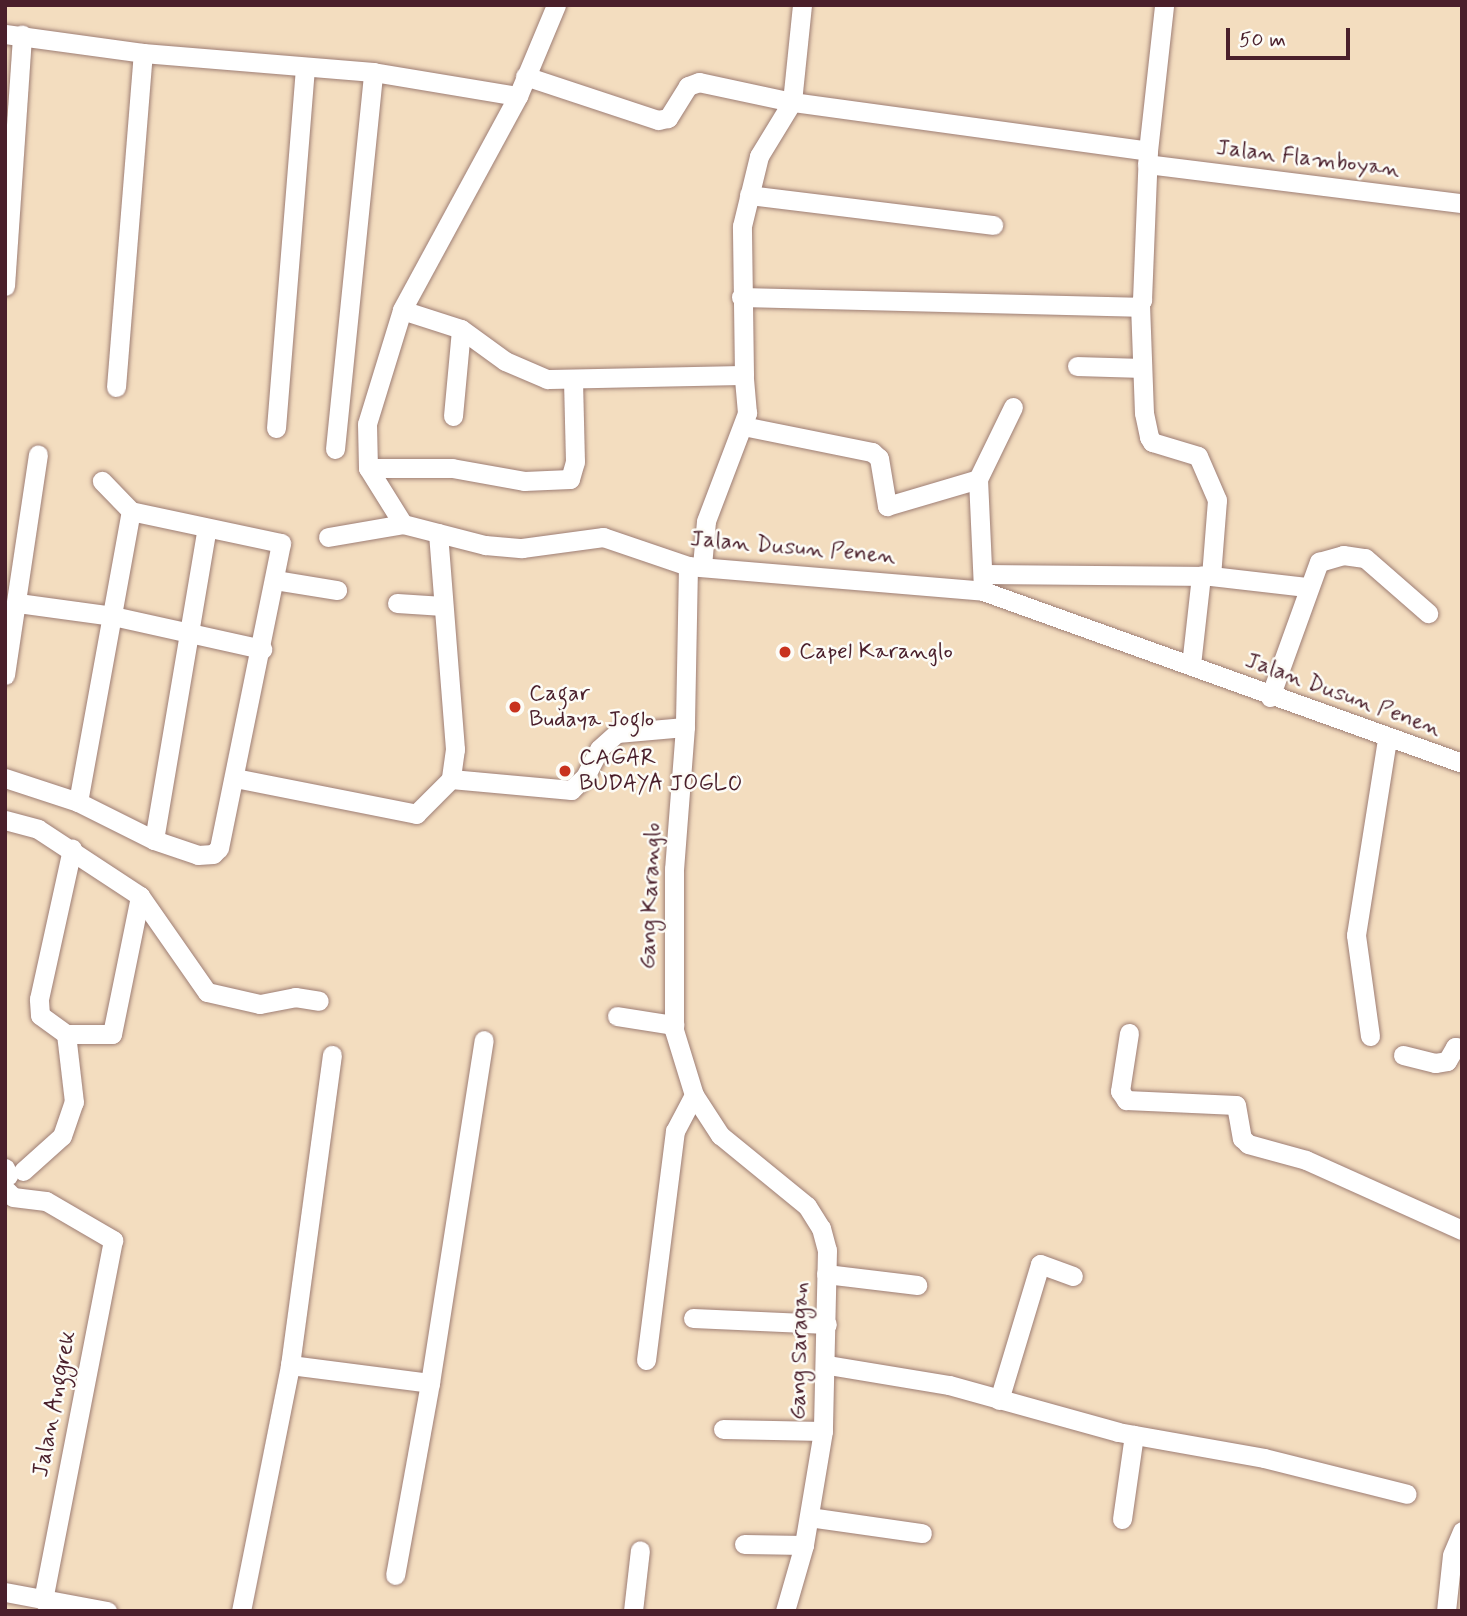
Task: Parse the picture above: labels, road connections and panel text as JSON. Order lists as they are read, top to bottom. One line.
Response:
{"streets":{"street":["Jalan Flamboyan","Jalan Dusun Penen","Gang Karanglo","Gang Saragan","Jalan Anggrek"]},"crossings":[["Jalan Dusun Penen","Gang Karanglo"],["Gang Karanglo","Gang Saragan"]],"places":["Capel Karanglo","Cagar Budaya Joglo","CAGAR BUDAYA JOGLO"],"scale_bar":"50 m"}
